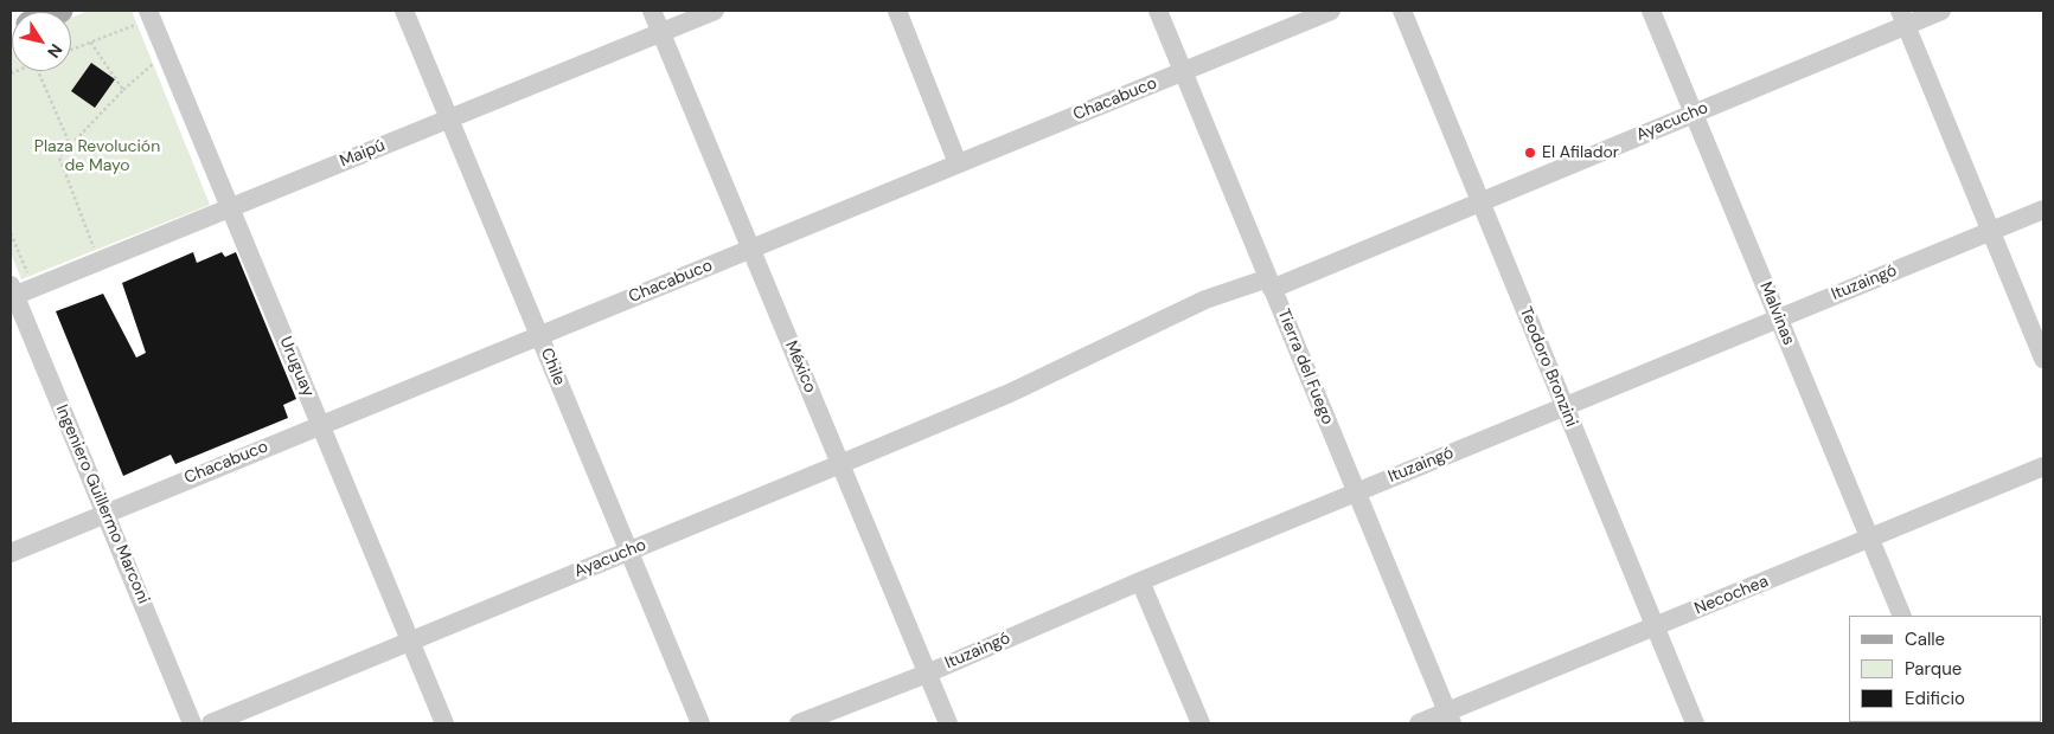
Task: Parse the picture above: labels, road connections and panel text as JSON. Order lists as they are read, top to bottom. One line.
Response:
{"streets":{"street":["Chacabuco","Ayacucho","Maipú","Ituzaingó","Malvinas","Uruguay","Chile","México","Tierra del Fuego","Teodoro Bronzini","Ingeniero Guillermo Marconi","Necochea"]},"crossings":[["Chacabuco","Uruguay"],["Chacabuco","Chile"],["Chacabuco","México"],["Chacabuco","Tierra del Fuego"],["Chacabuco","Ingeniero Guillermo Marconi"],["Ayacucho","Malvinas"],["Ayacucho","Uruguay"],["Ayacucho","Chile"],["Ayacucho","México"],["Ayacucho","Tierra del Fuego"],["Ayacucho","Teodoro Bronzini"],["Maipú","Uruguay"],["Maipú","Chile"],["Maipú","México"],["Maipú","Ingeniero Guillermo Marconi"],["Ituzaingó","Malvinas"],["Ituzaingó","México"],["Ituzaingó","Tierra del Fuego"],["Ituzaingó","Teodoro Bronzini"],["Malvinas","Necochea"],["Tierra del Fuego","Necochea"],["Teodoro Bronzini","Necochea"]],"parks":["Plaza Revolución de Mayo"],"places":["El Afilador"],"legend":["Calle","Parque","Edificio"],"north":"bottom right"}
